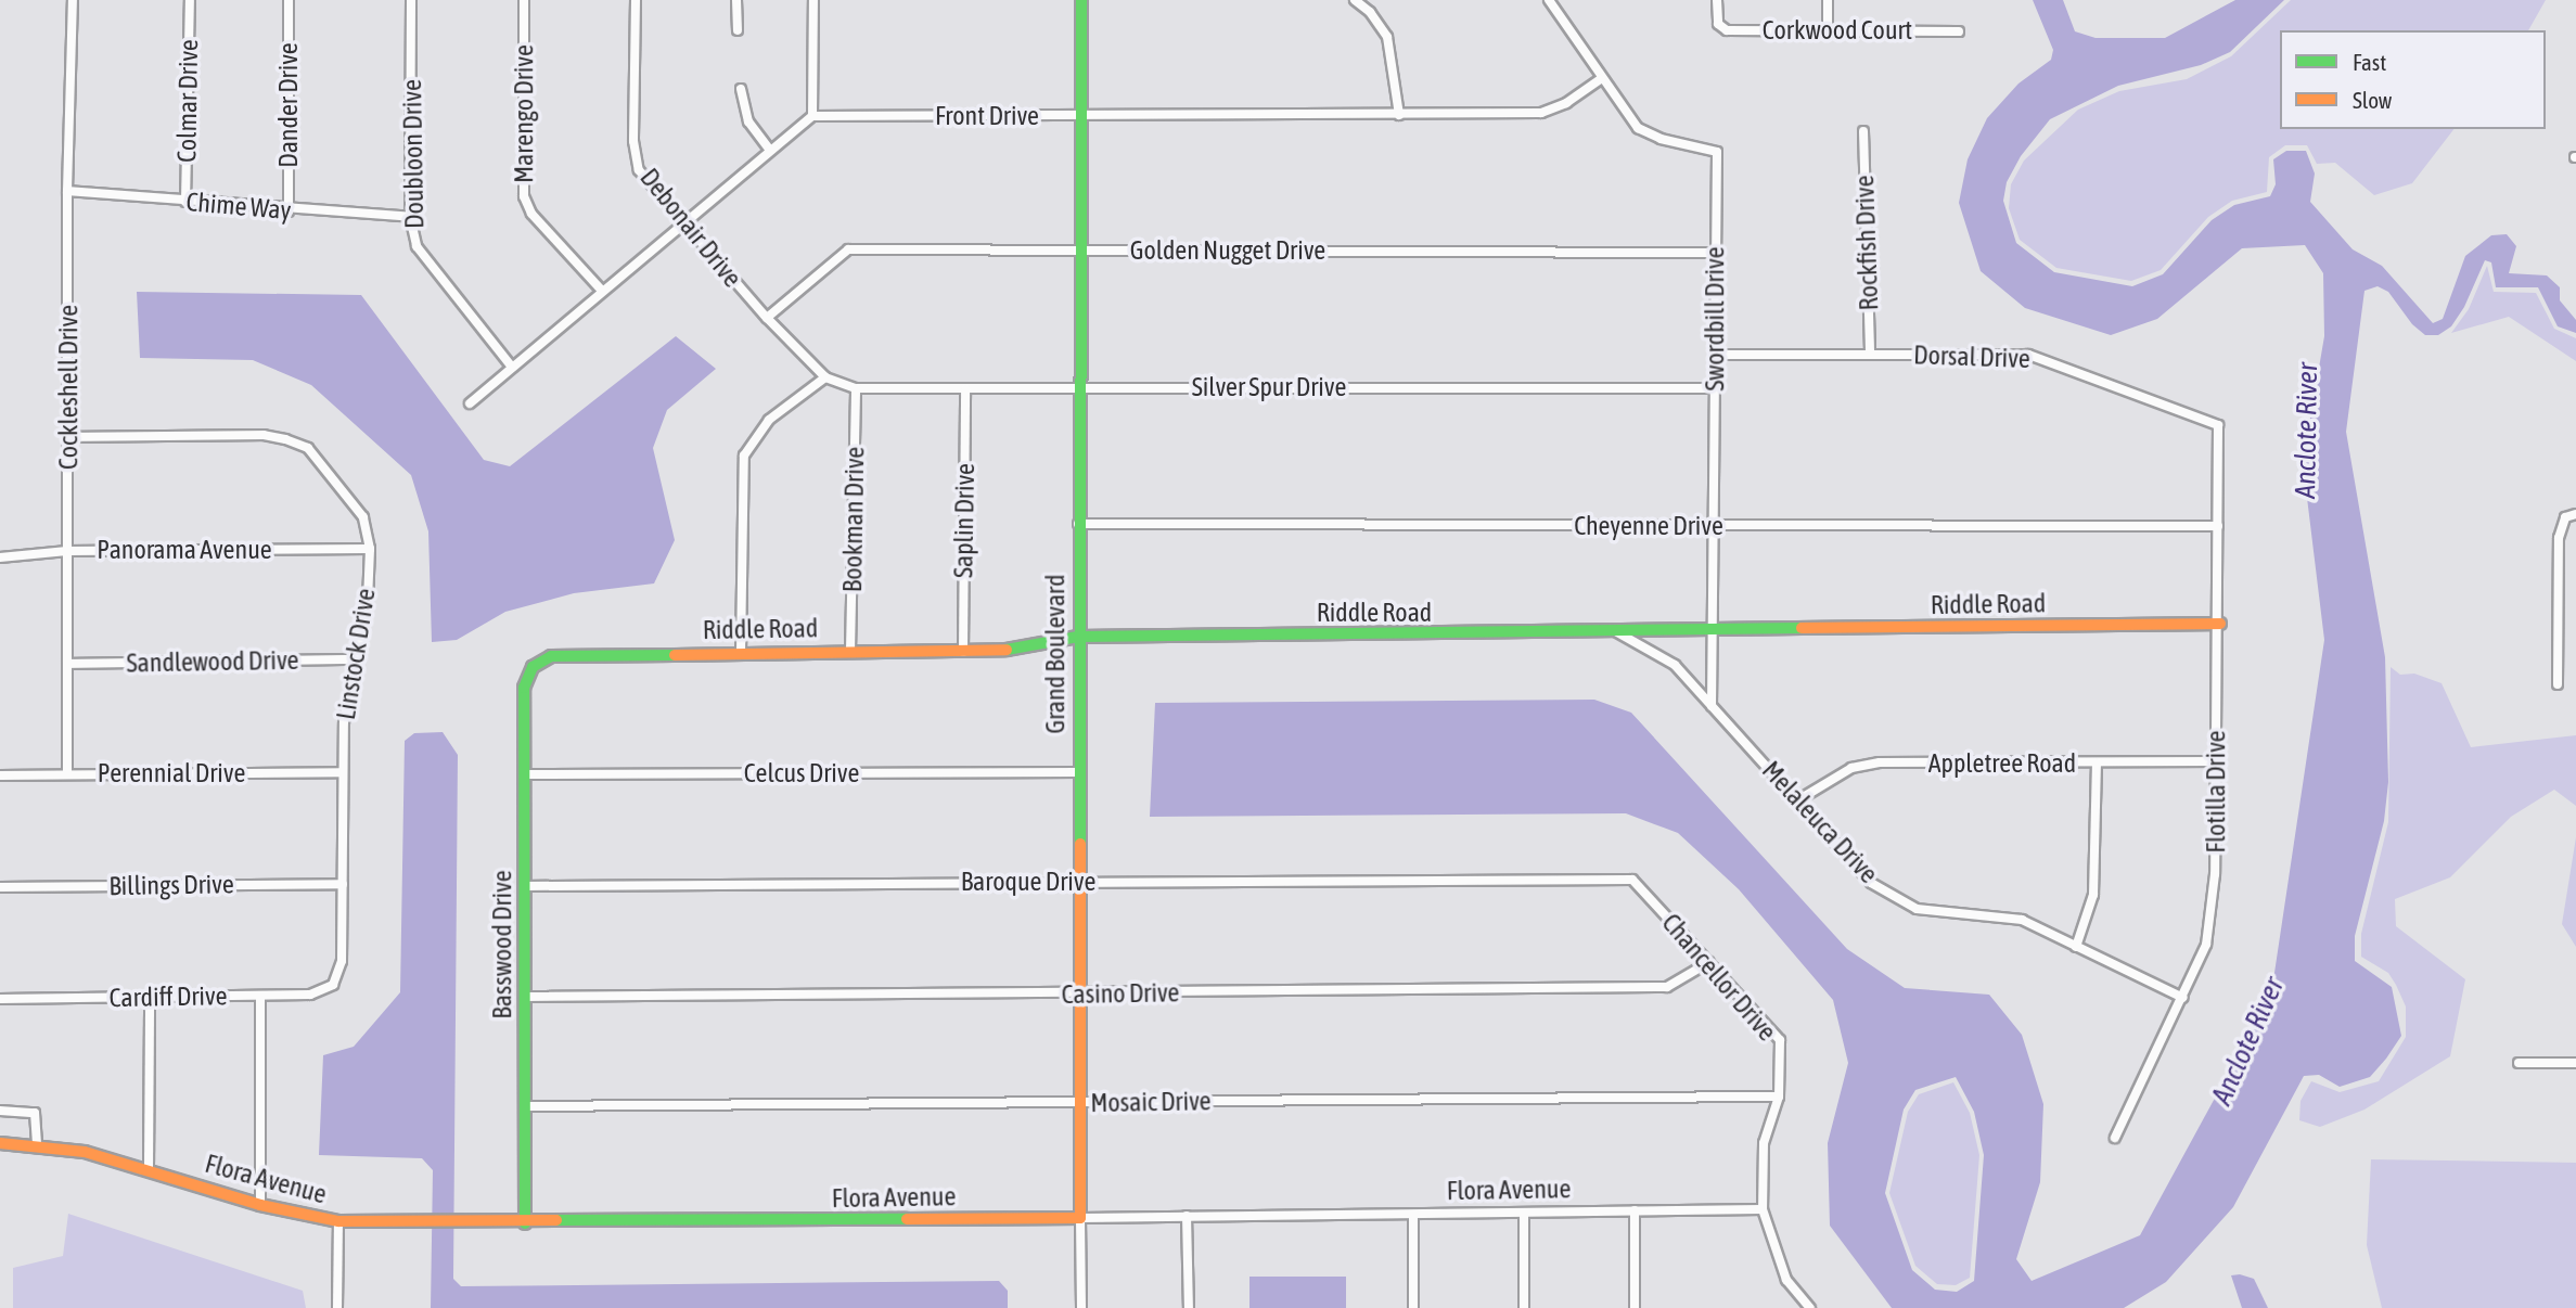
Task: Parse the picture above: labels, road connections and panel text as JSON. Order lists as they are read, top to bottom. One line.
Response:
{"streets":{"street":["Corkwood Court","Colmar Drive","Dander Drive","Marengo Drive","Front Drive","Doubloon Drive","Chime Way","Debonair Drive","Rockfish Drive","Golden Nugget Drive","Swordbill Drive","Dorsal Drive","Cockleshell Drive","Silver Spur Drive","Bookman Drive","Saplin Drive","Cheyenne Drive","Panorama Avenue","Riddle Road","Linstock Drive","Grand Boulevard","Sandlewood Drive","Appletree Road","Perennial Drive","Celcus Drive","Flotilla Drive","Melaleuca Drive","Baroque Drive","Billings Drive","Basswood Drive","Chancellor Drive","Casino Drive","Cardiff Drive","Mosaic Drive","Flora Avenue"]},"crossings":[["Colmar Drive","Chime Way"],["Dander Drive","Chime Way"],["Front Drive","Swordbill Drive"],["Front Drive","Grand Boulevard"],["Doubloon Drive","Chime Way"],["Chime Way","Cockleshell Drive"],["Debonair Drive","Golden Nugget Drive"],["Debonair Drive","Silver Spur Drive"],["Rockfish Drive","Dorsal Drive"],["Golden Nugget Drive","Swordbill Drive"],["Golden Nugget Drive","Grand Boulevard"],["Swordbill Drive","Dorsal Drive"],["Swordbill Drive","Silver Spur Drive"],["Swordbill Drive","Cheyenne Drive"],["Swordbill Drive","Riddle Road"],["Swordbill Drive","Melaleuca Drive"],["Dorsal Drive","Flotilla Drive"],["Cockleshell Drive","Panorama Avenue"],["Cockleshell Drive","Linstock Drive"],["Cockleshell Drive","Sandlewood Drive"],["Cockleshell Drive","Perennial Drive"],["Silver Spur Drive","Bookman Drive"],["Silver Spur Drive","Saplin Drive"],["Silver Spur Drive","Grand Boulevard"],["Bookman Drive","Riddle Road"],["Saplin Drive","Riddle Road"],["Cheyenne Drive","Grand Boulevard"],["Cheyenne Drive","Flotilla Drive"],["Panorama Avenue","Linstock Drive"],["Riddle Road","Grand Boulevard"],["Riddle Road","Flotilla Drive"],["Riddle Road","Melaleuca Drive"],["Riddle Road","Basswood Drive"],["Linstock Drive","Sandlewood Drive"],["Linstock Drive","Perennial Drive"],["Linstock Drive","Billings Drive"],["Linstock Drive","Cardiff Drive"],["Grand Boulevard","Celcus Drive"],["Grand Boulevard","Baroque Drive"],["Grand Boulevard","Casino Drive"],["Grand Boulevard","Mosaic Drive"],["Grand Boulevard","Flora Avenue"],["Appletree Road","Flotilla Drive"],["Appletree Road","Melaleuca Drive"],["Celcus Drive","Basswood Drive"],["Flotilla Drive","Melaleuca Drive"],["Baroque Drive","Basswood Drive"],["Baroque Drive","Chancellor Drive"],["Basswood Drive","Casino Drive"],["Basswood Drive","Mosaic Drive"],["Basswood Drive","Flora Avenue"],["Chancellor Drive","Casino Drive"],["Chancellor Drive","Mosaic Drive"],["Chancellor Drive","Flora Avenue"]],"water":["Anclote River"],"legend":["Fast","Slow"]}
